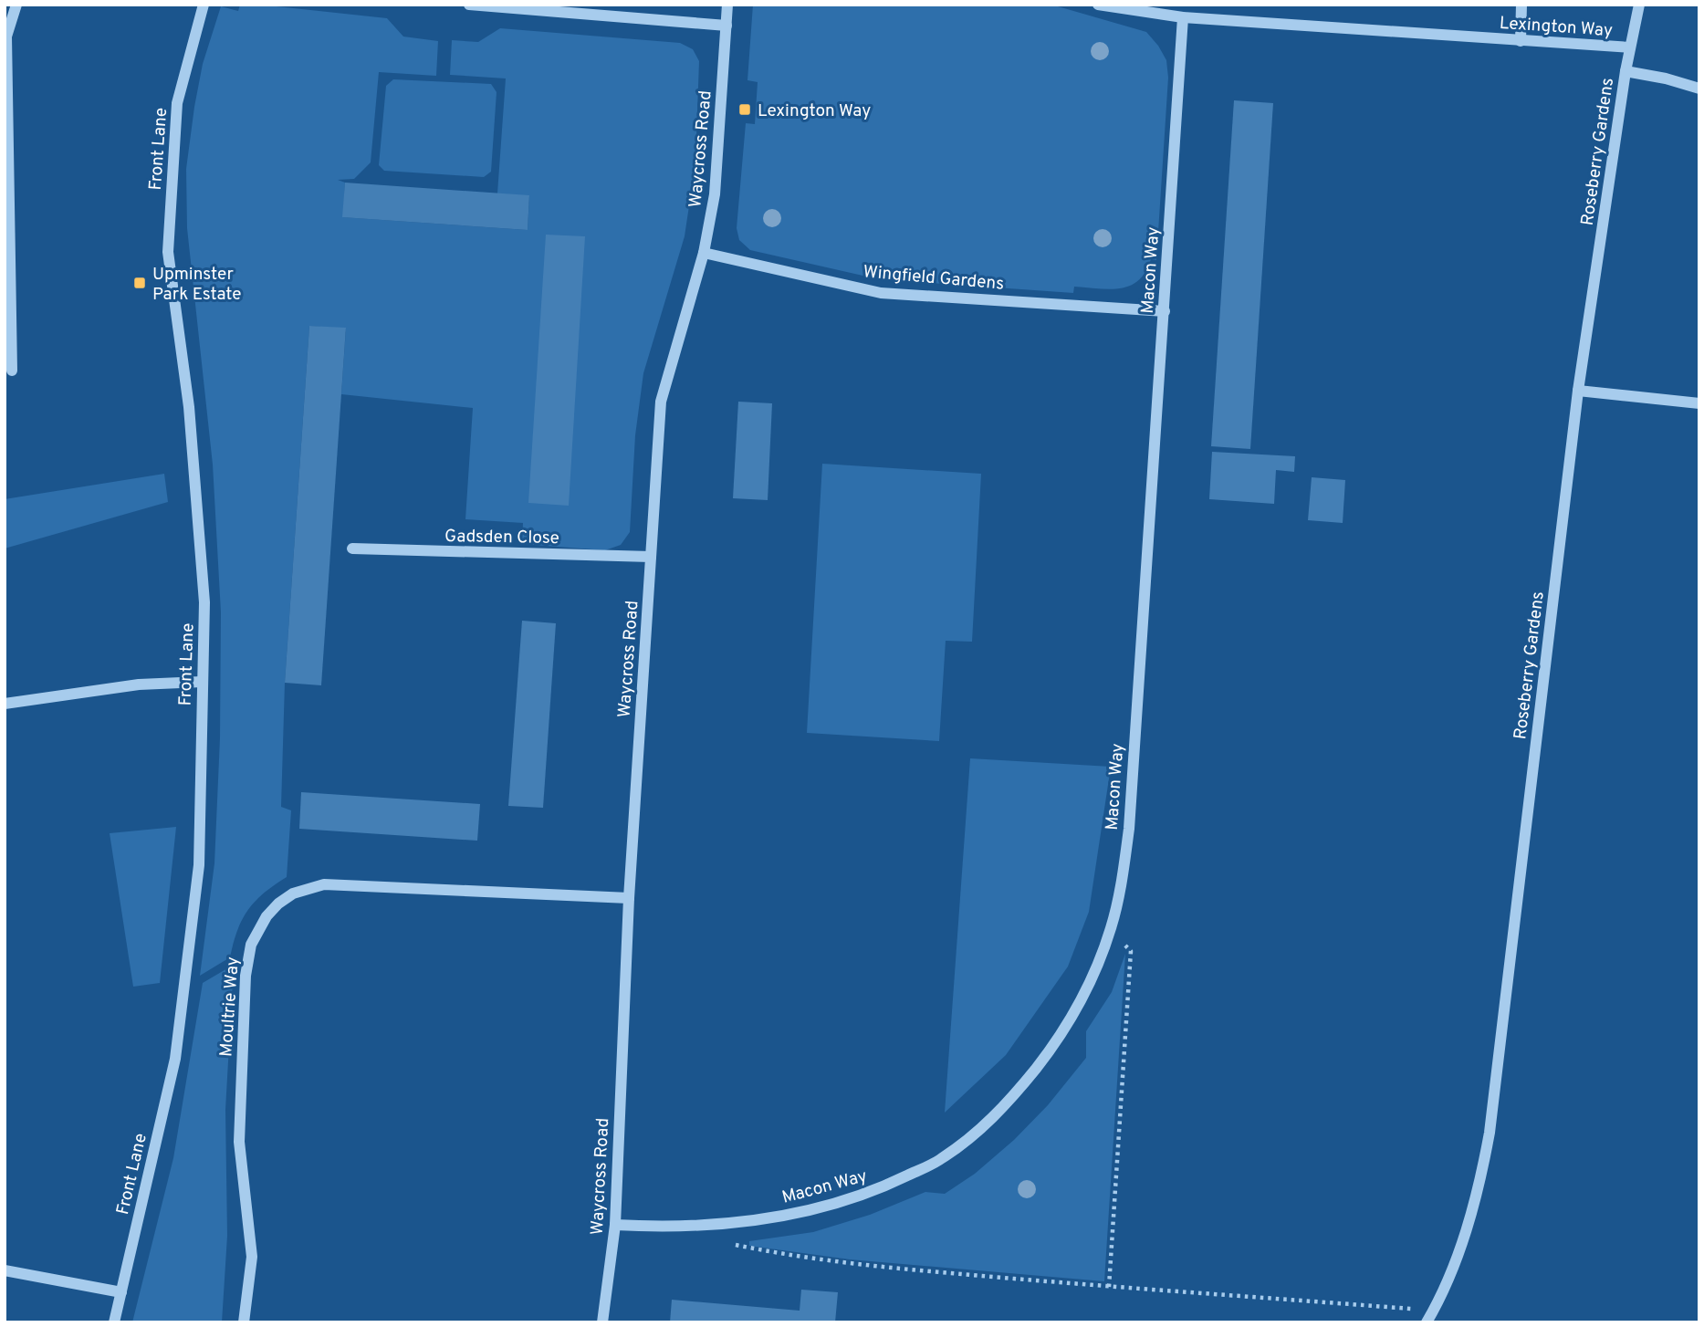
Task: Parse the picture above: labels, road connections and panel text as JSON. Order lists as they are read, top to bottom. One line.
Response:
{"streets":{"street":["Lexington Way","Front Lane","Waycross Road","Roseberry Gardens","Macon Way","Wingfield Gardens","Gadsden Close","Moultrie Way"]},"crossings":[["Lexington Way","Roseberry Gardens"],["Lexington Way","Macon Way"],["Waycross Road","Macon Way"],["Waycross Road","Wingfield Gardens"],["Waycross Road","Gadsden Close"],["Waycross Road","Moultrie Way"],["Macon Way","Wingfield Gardens"]],"places":{"transit":["Lexington Way","Upminster Park Estate"]}}
